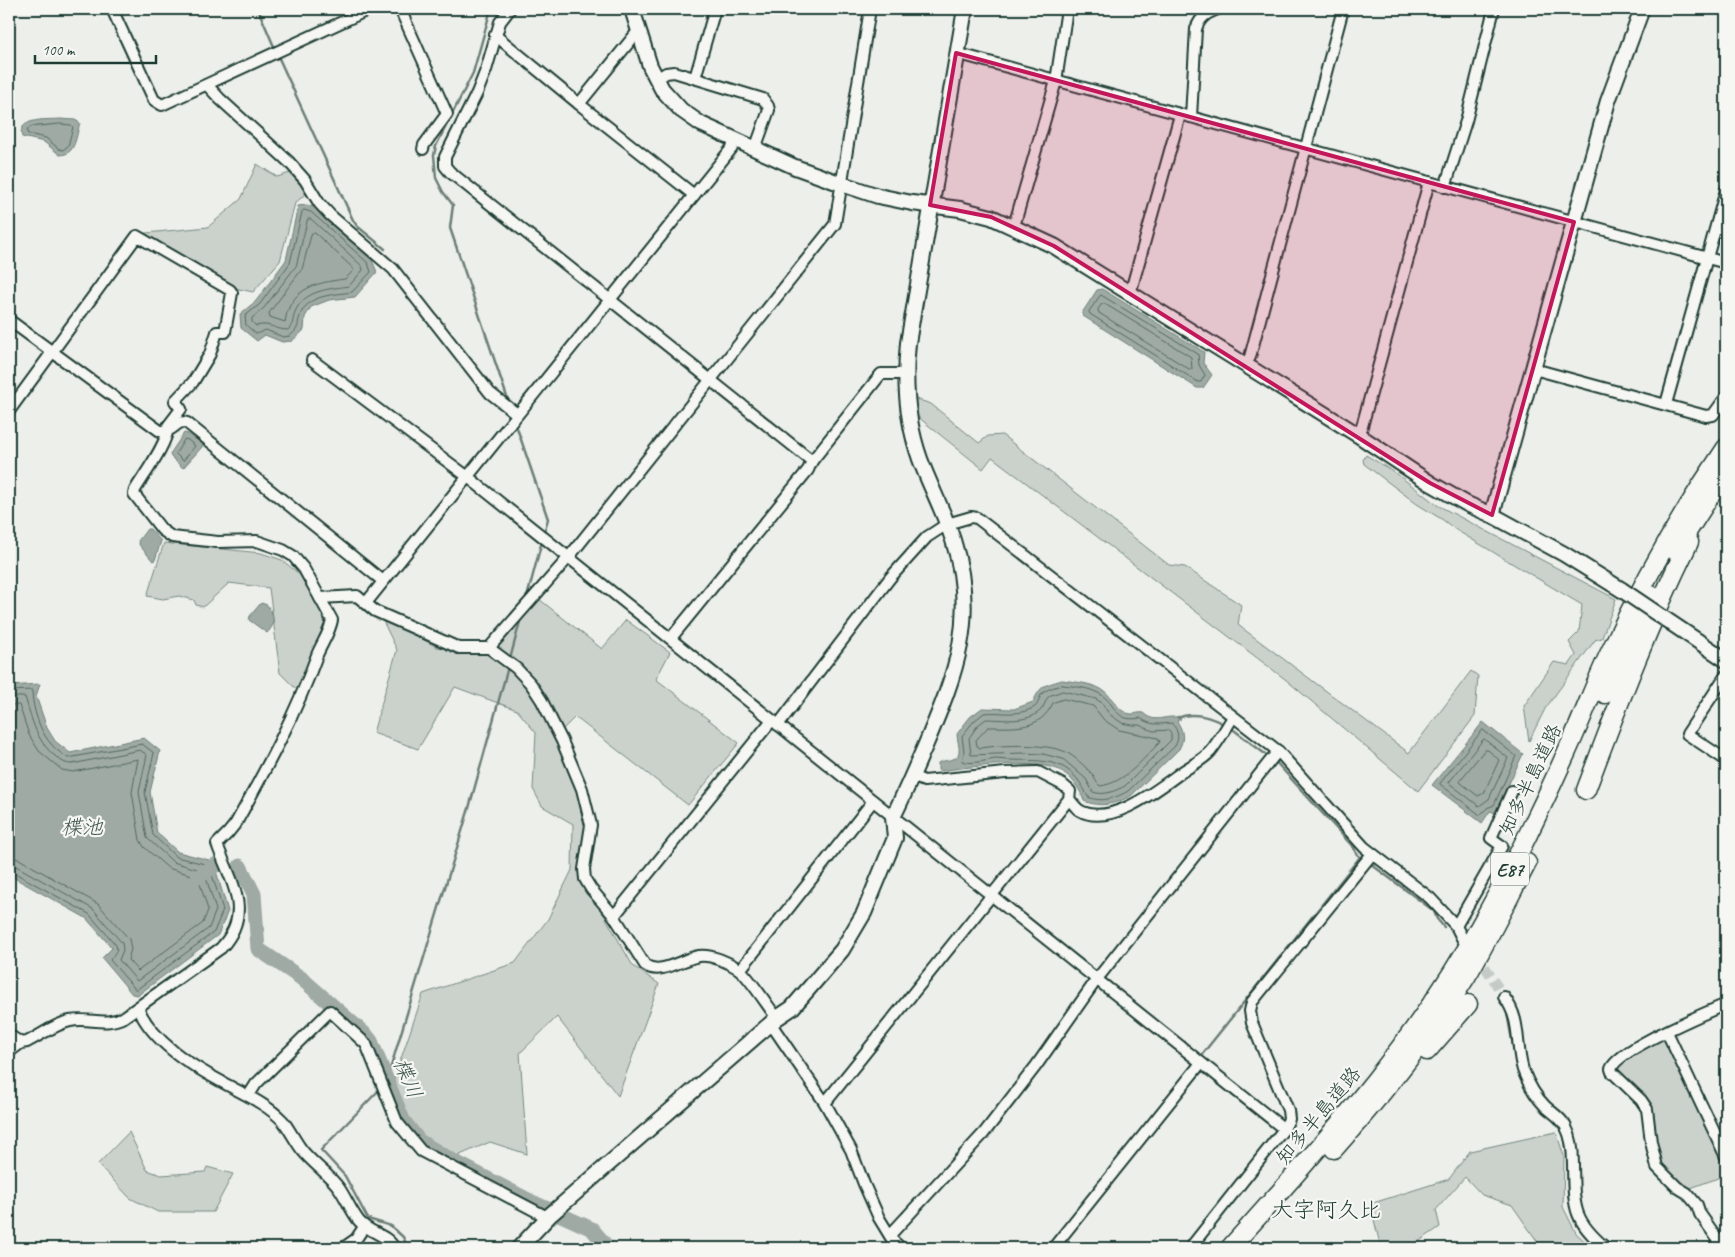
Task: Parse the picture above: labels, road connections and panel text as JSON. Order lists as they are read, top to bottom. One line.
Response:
{"streets":{"highway":["知多半島道路","E87"]},"districts":["大字阿久比"],"water":["楪池","楪川"],"scale_bar":"100 m"}
